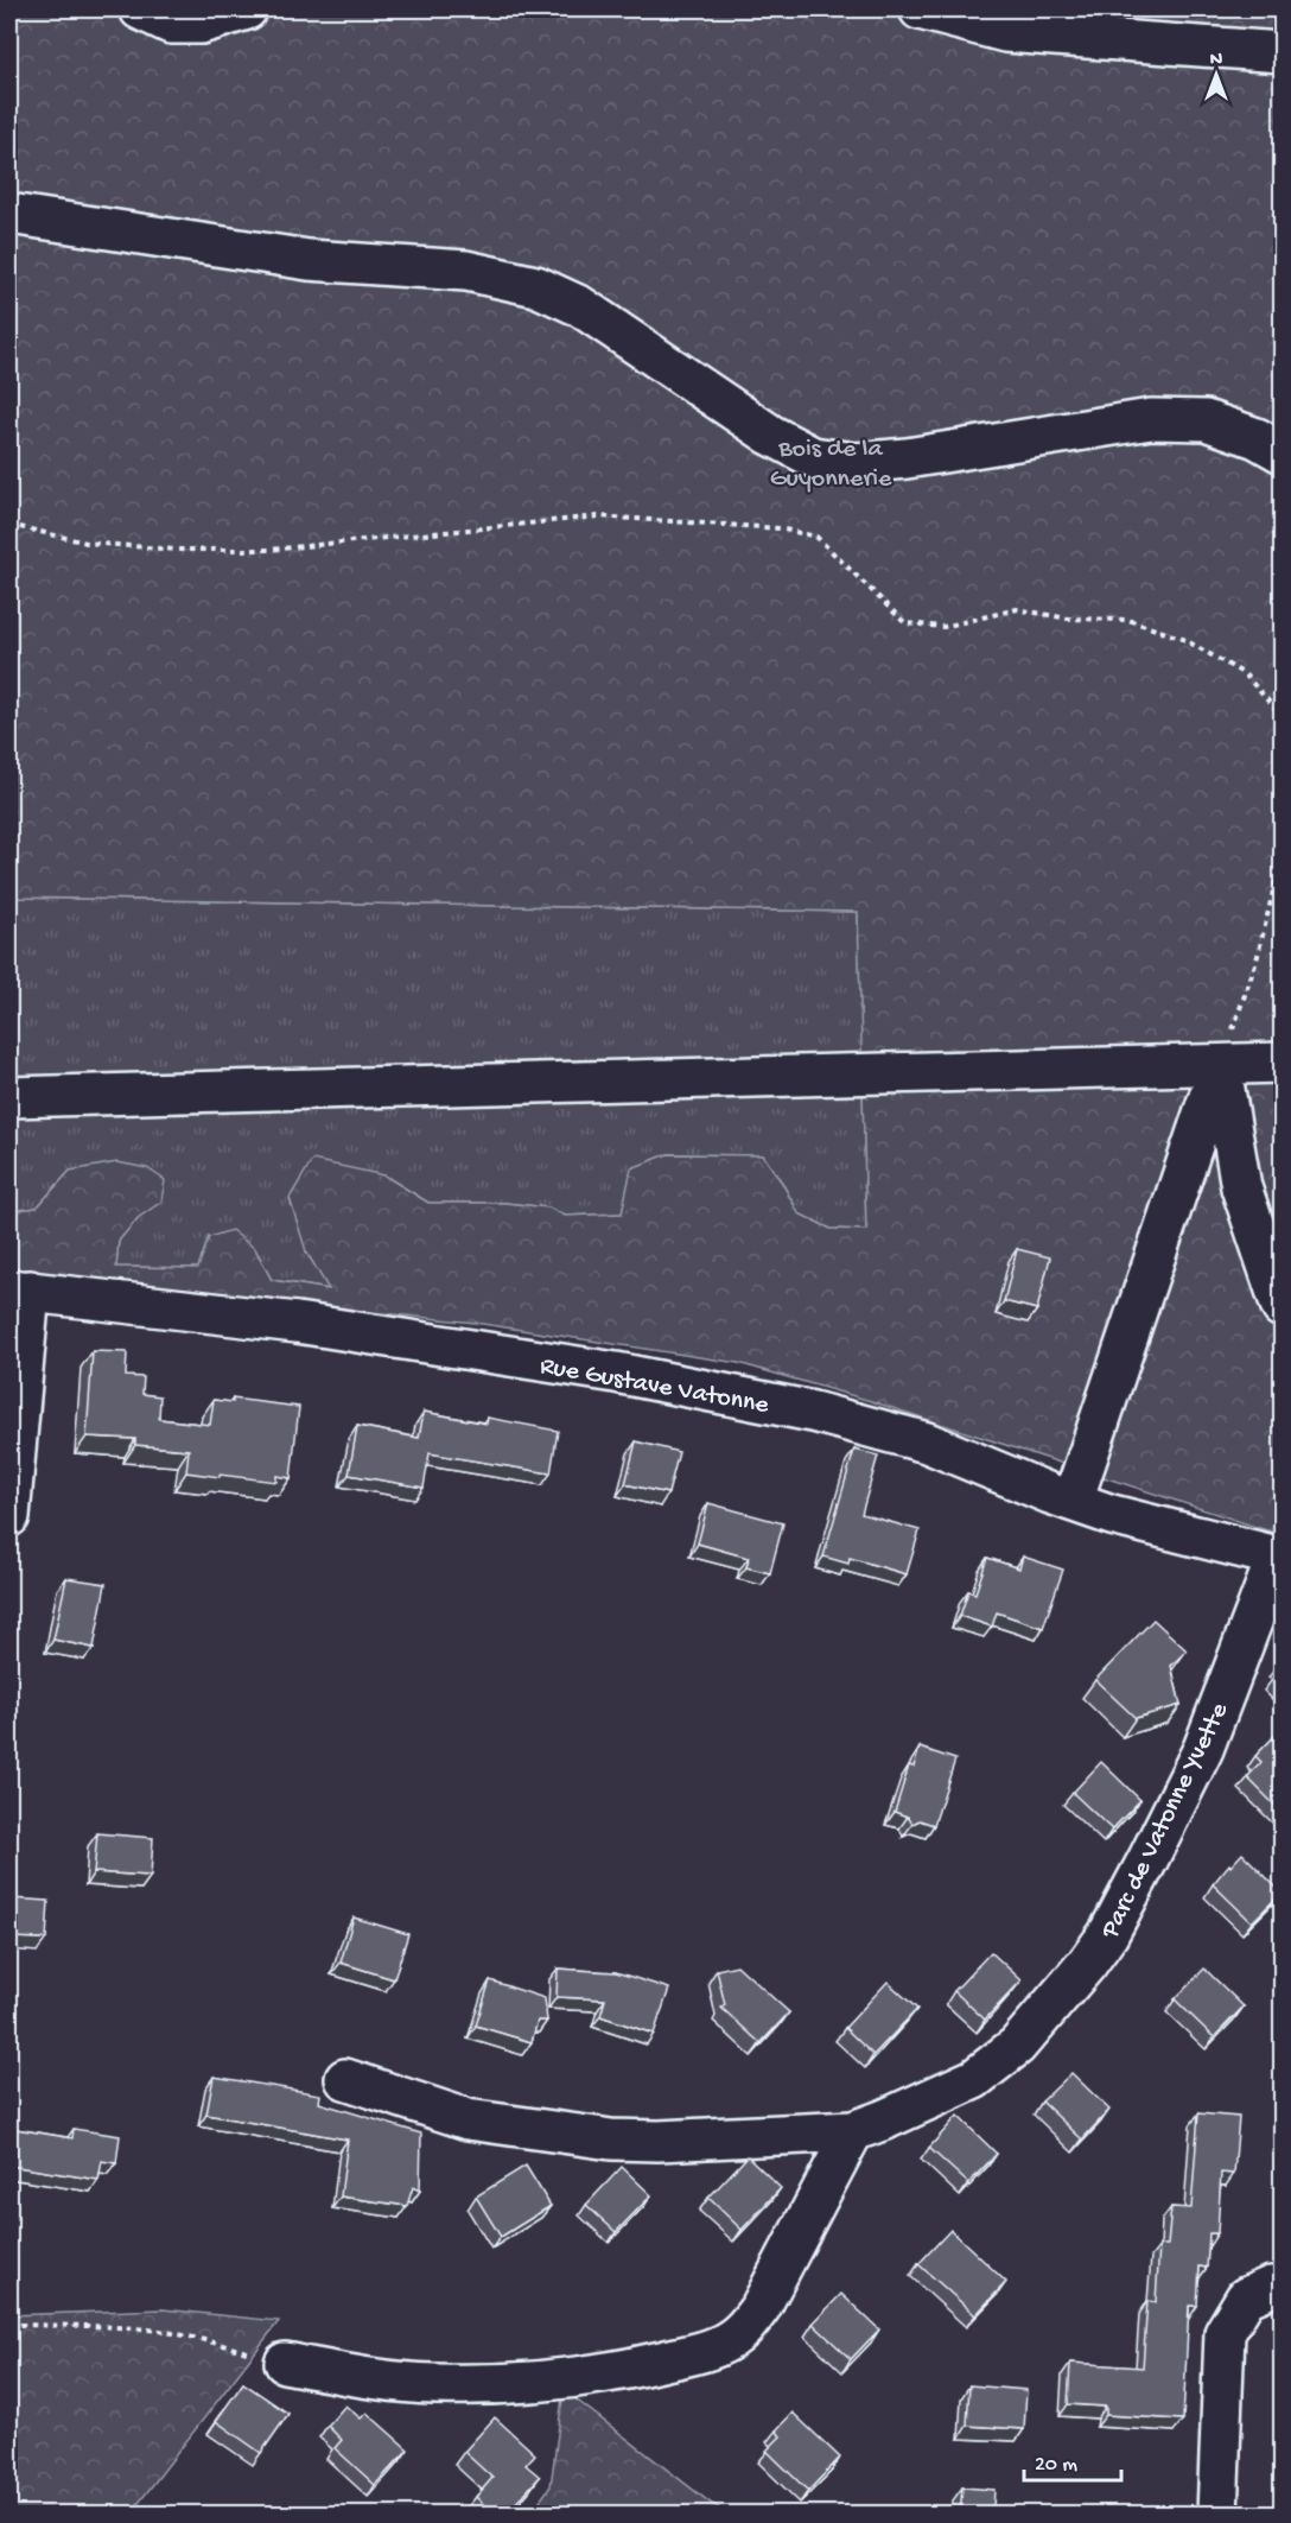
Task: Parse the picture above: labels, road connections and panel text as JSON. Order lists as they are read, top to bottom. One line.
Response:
{"streets":{"street":["Rue Gustave Vatonne","Parc de Vatonne Yvette"]},"crossings":[["Rue Gustave Vatonne","Parc de Vatonne Yvette"]],"parks":["Bois de la Guyonnerie"],"scale_bar":"20 m","north":"top"}
